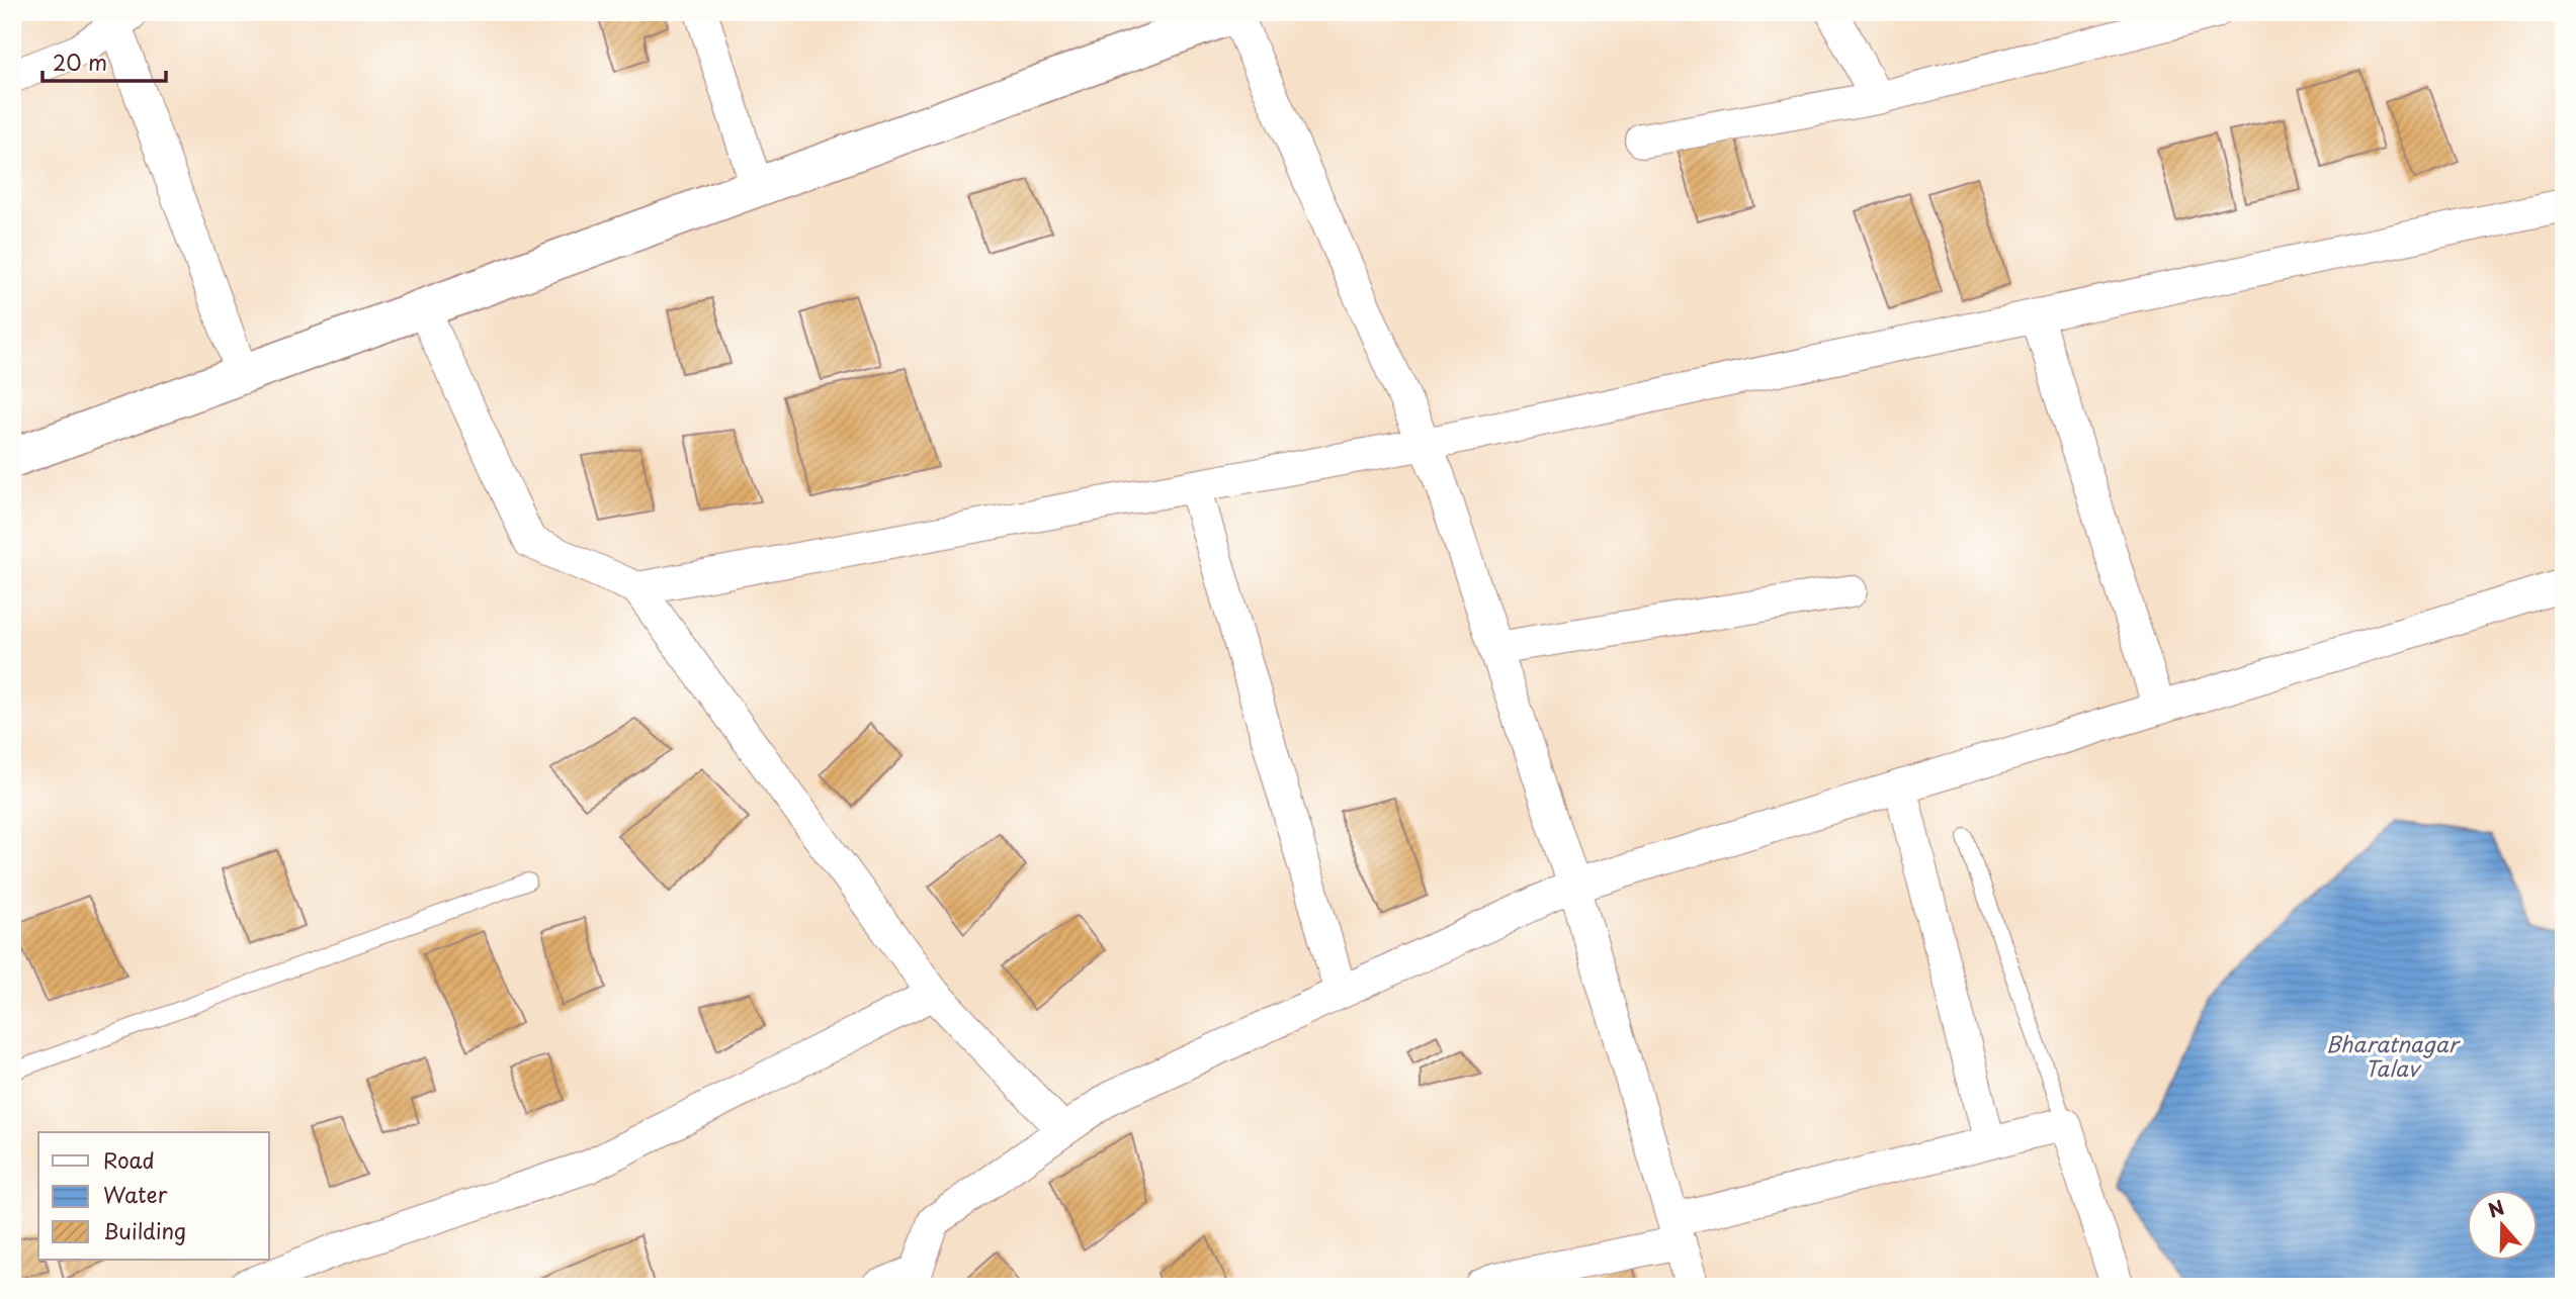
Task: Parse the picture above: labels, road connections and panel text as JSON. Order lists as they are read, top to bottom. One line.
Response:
{"water":["Bharatnagar Talav"],"legend":["Road","Water","Building"],"scale_bar":"20 m","north":"top"}
